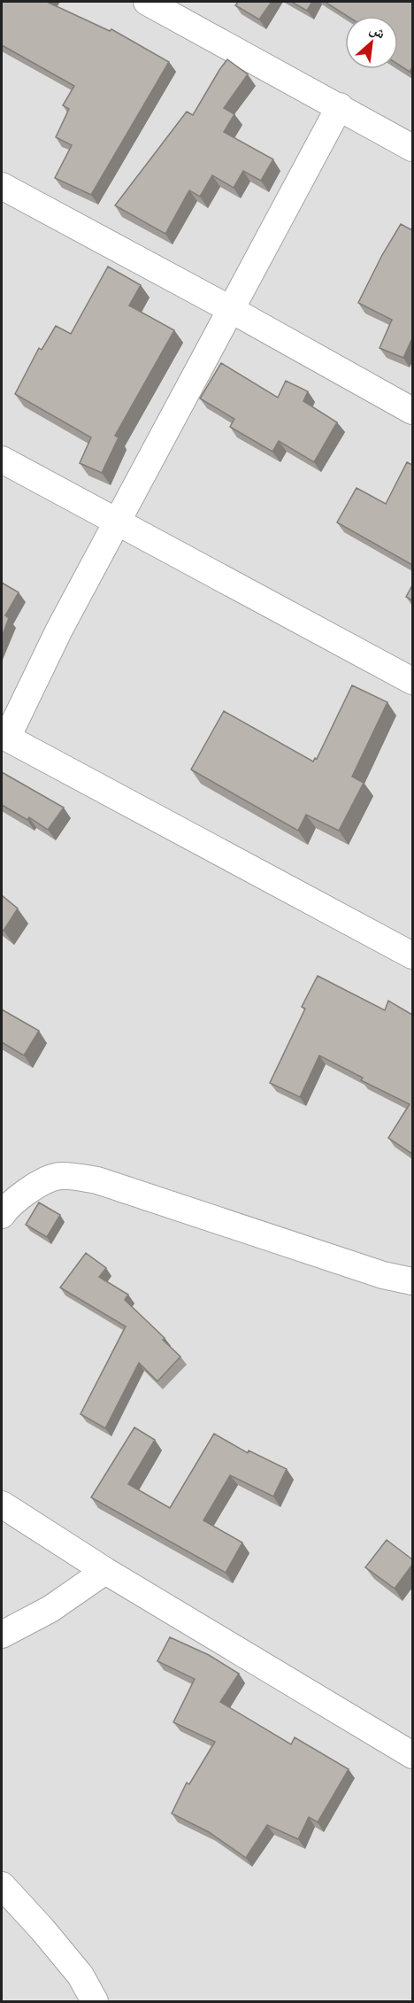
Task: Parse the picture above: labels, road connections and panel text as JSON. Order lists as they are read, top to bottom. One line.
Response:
{"north":"top right"}
